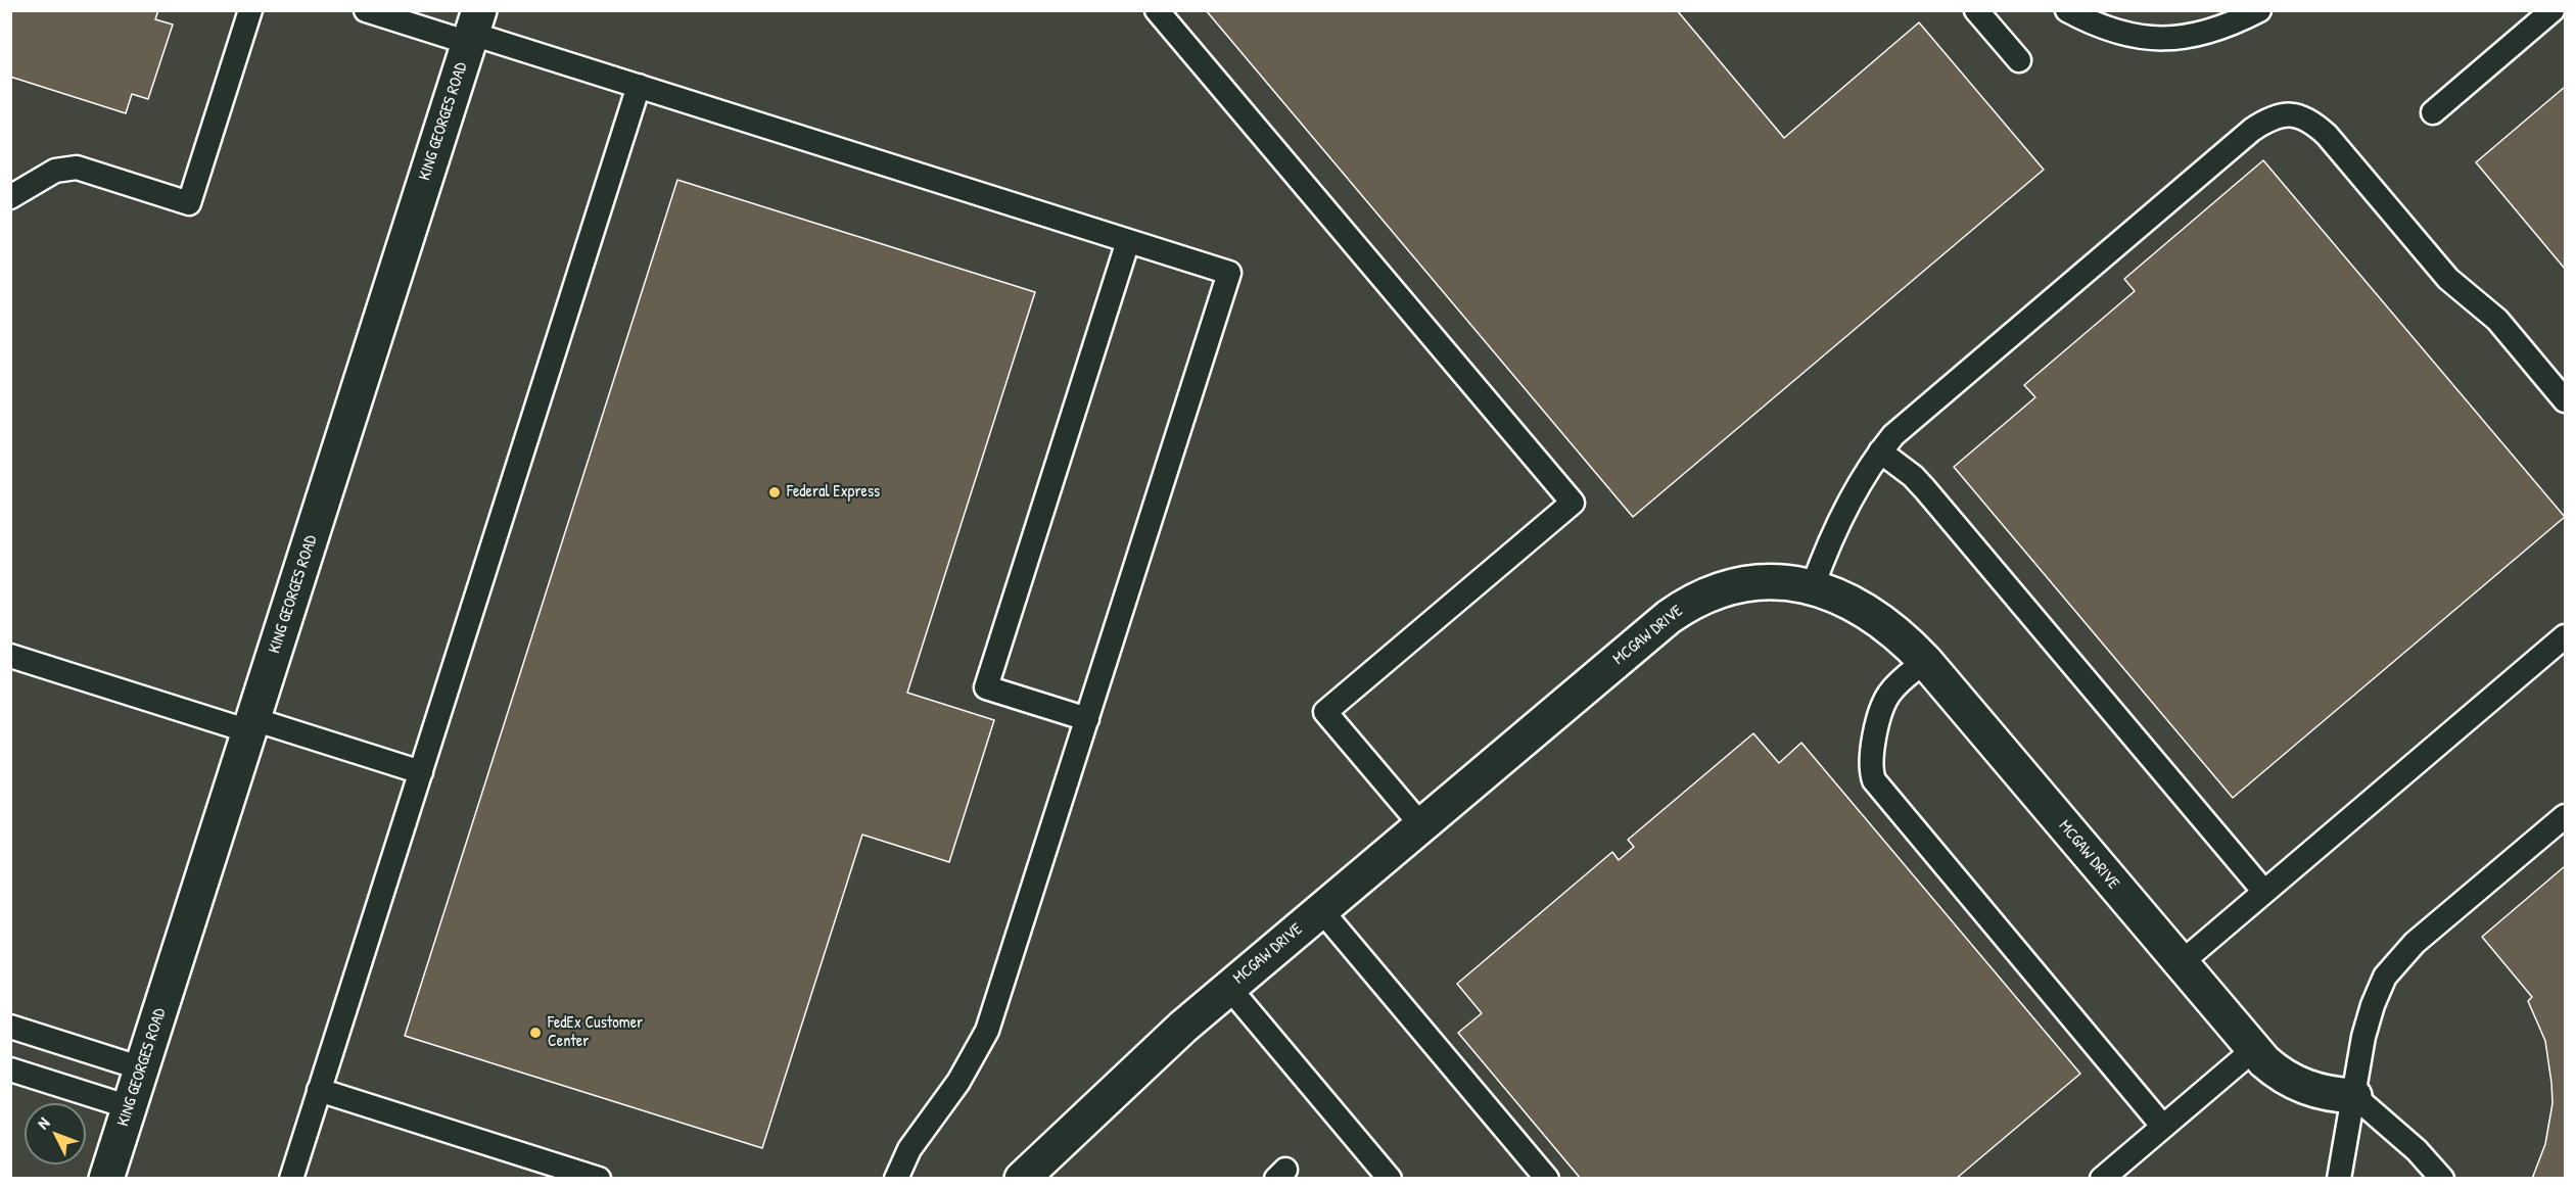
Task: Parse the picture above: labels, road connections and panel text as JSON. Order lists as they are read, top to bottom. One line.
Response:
{"streets":{"street":["KING GEORGES ROAD","MCGAW DRIVE"]},"places":["Federal Express","FedEx Customer Center"],"north":"top left"}
